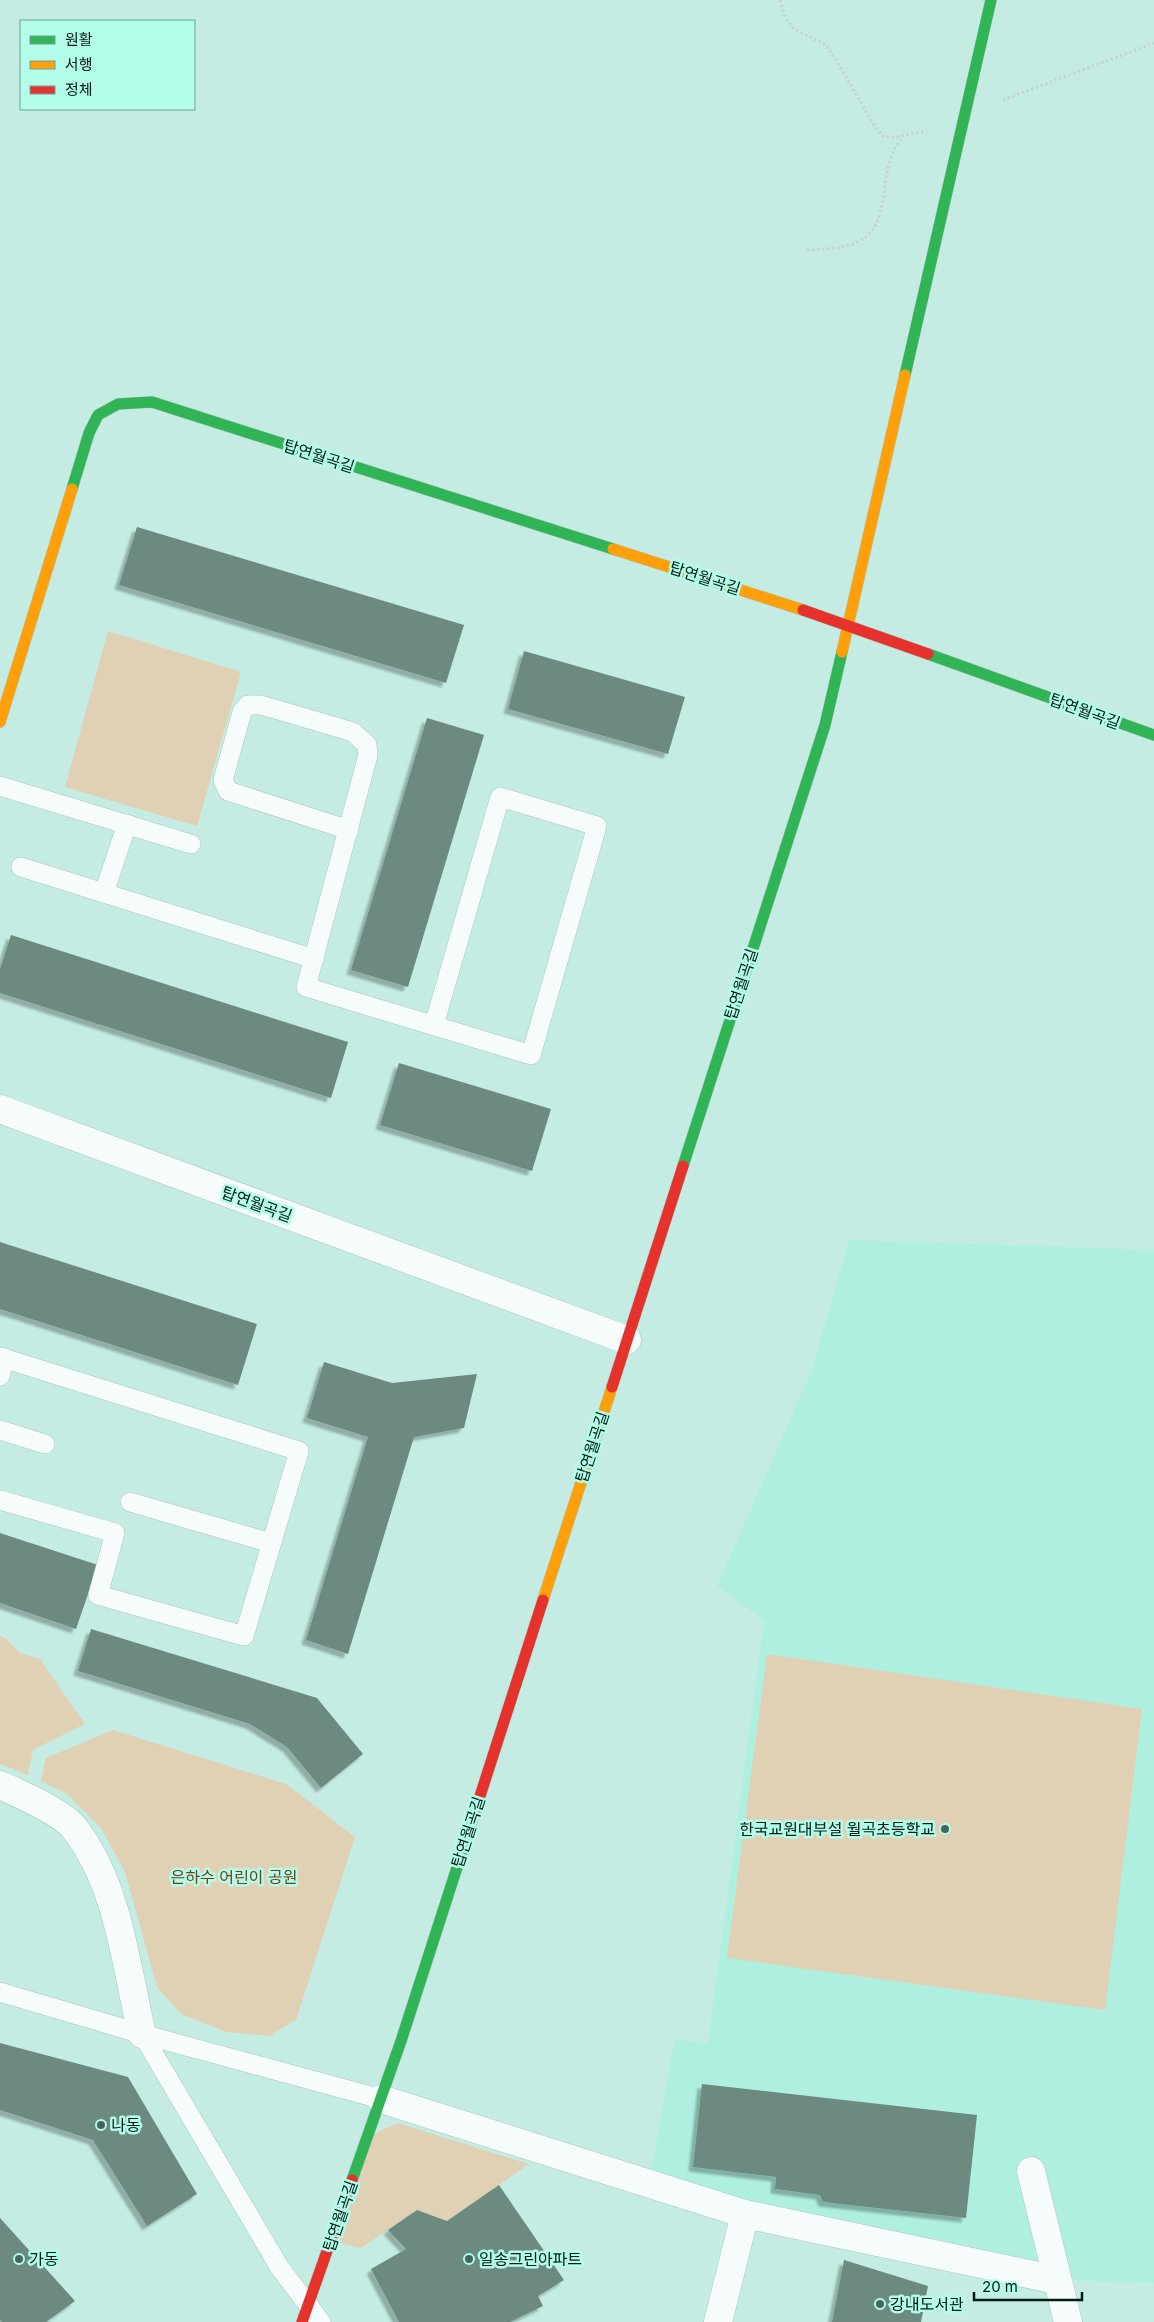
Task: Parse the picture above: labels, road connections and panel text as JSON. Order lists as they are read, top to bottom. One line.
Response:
{"streets":{"street":["탑연월곡길"]},"parks":["은하수 어린이 공원"],"places":["한국교원대부설 월곡초등학교","나동","가동","일송그린아파트","강내도서관"],"legend":["원활","서행","정체"],"scale_bar":"20 m"}
